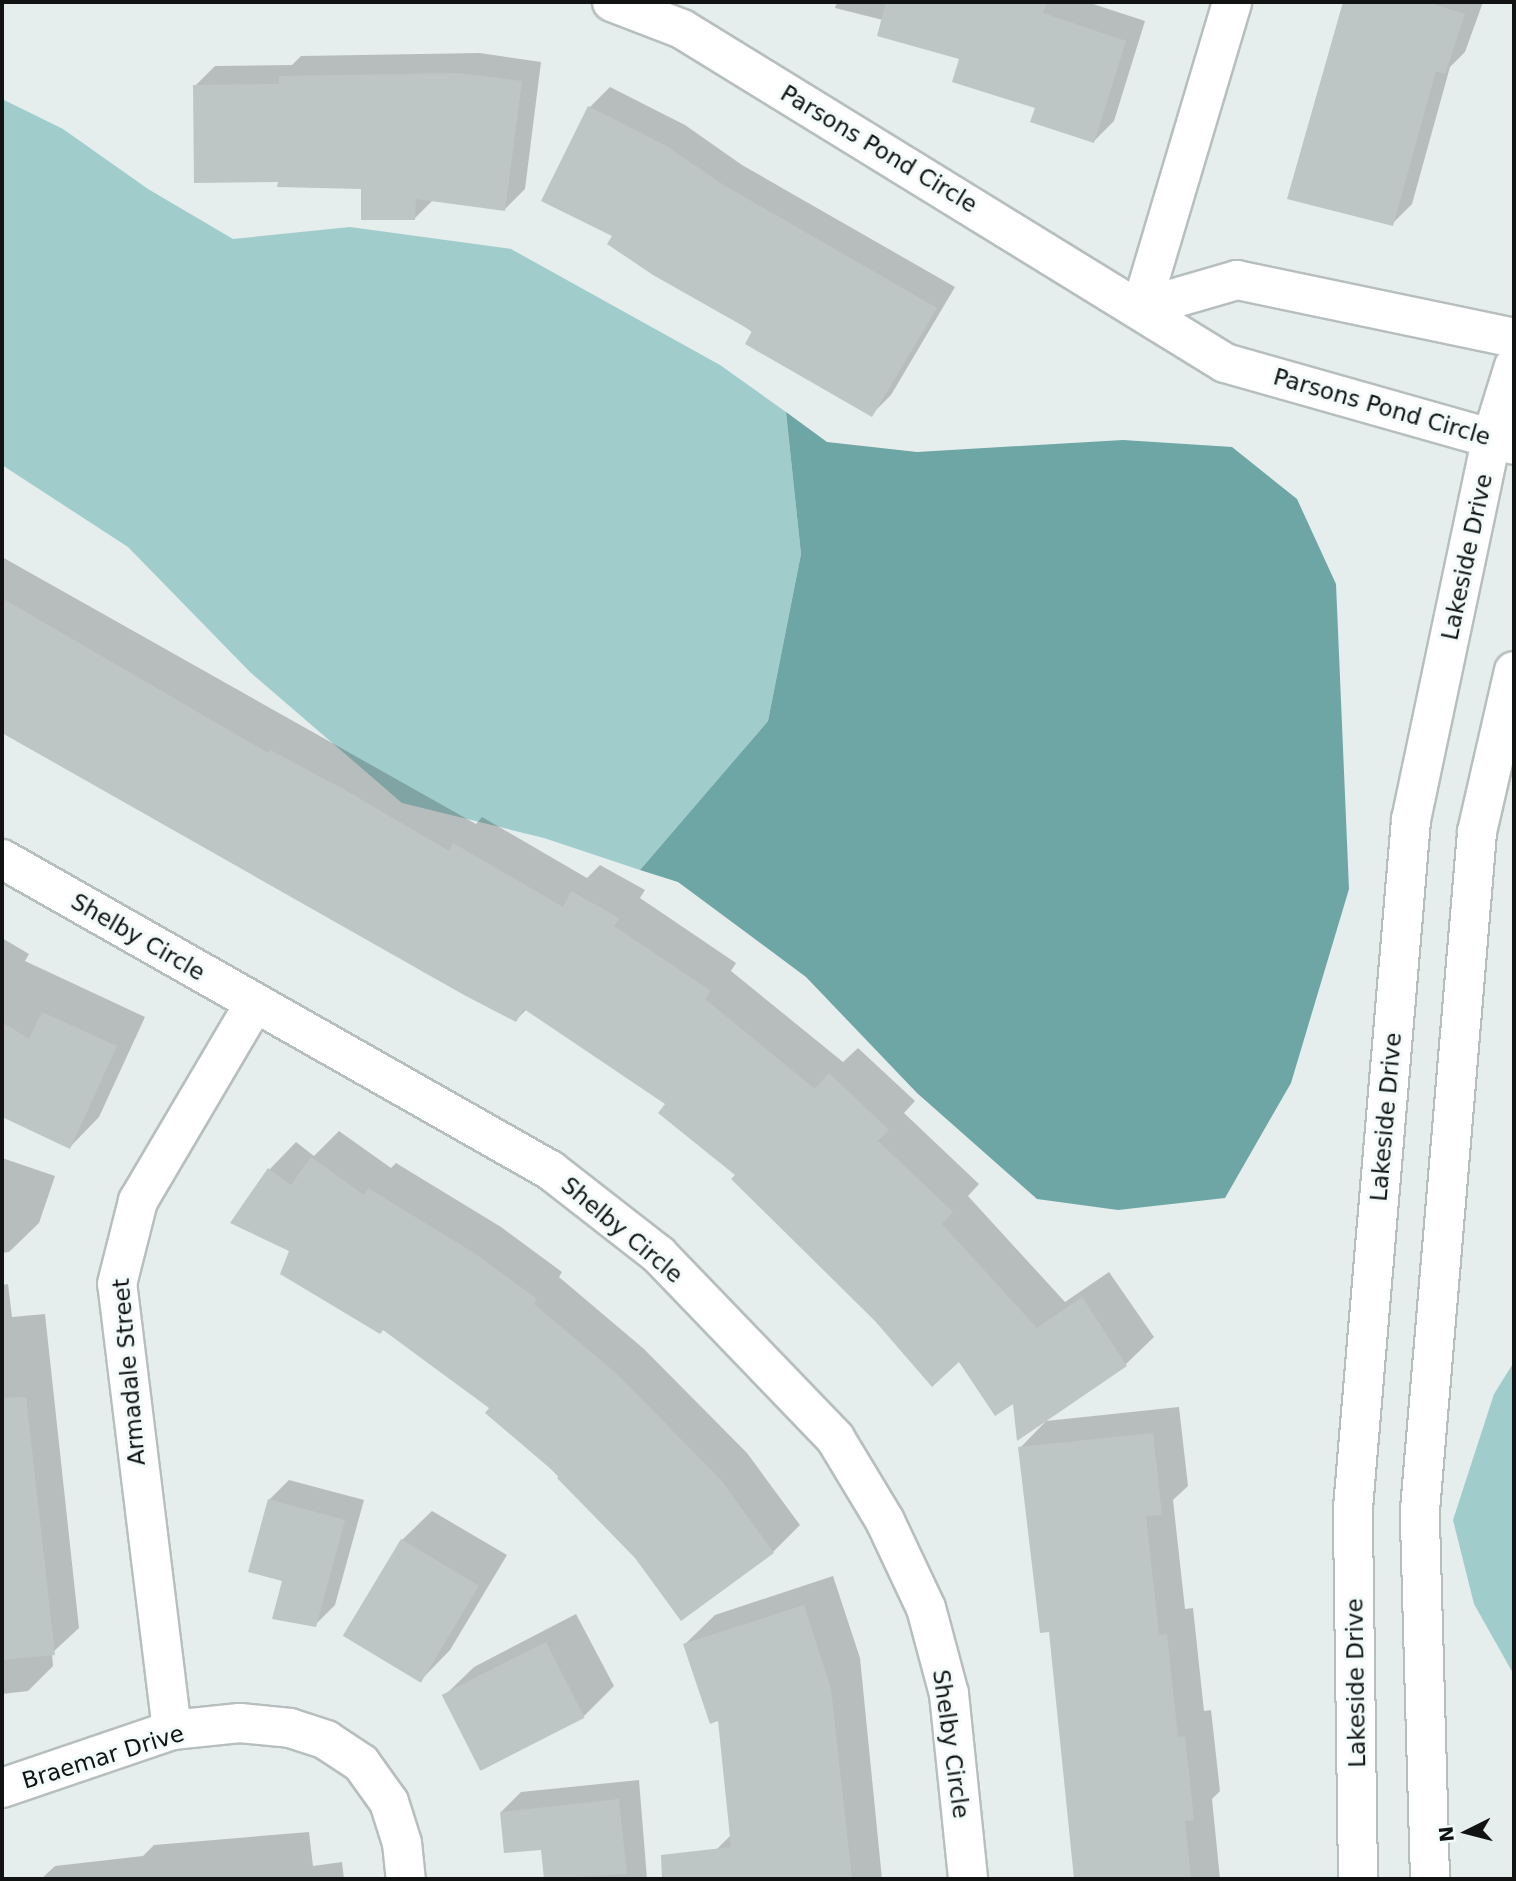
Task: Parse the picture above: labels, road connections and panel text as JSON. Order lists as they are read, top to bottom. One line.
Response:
{"streets":{"street":["Parsons Pond Circle","Lakeside Drive","Shelby Circle","Armadale Street","Braemar Drive"]},"crossings":[["Parsons Pond Circle","Lakeside Drive"],["Shelby Circle","Armadale Street"],["Armadale Street","Braemar Drive"]],"north":"left"}
